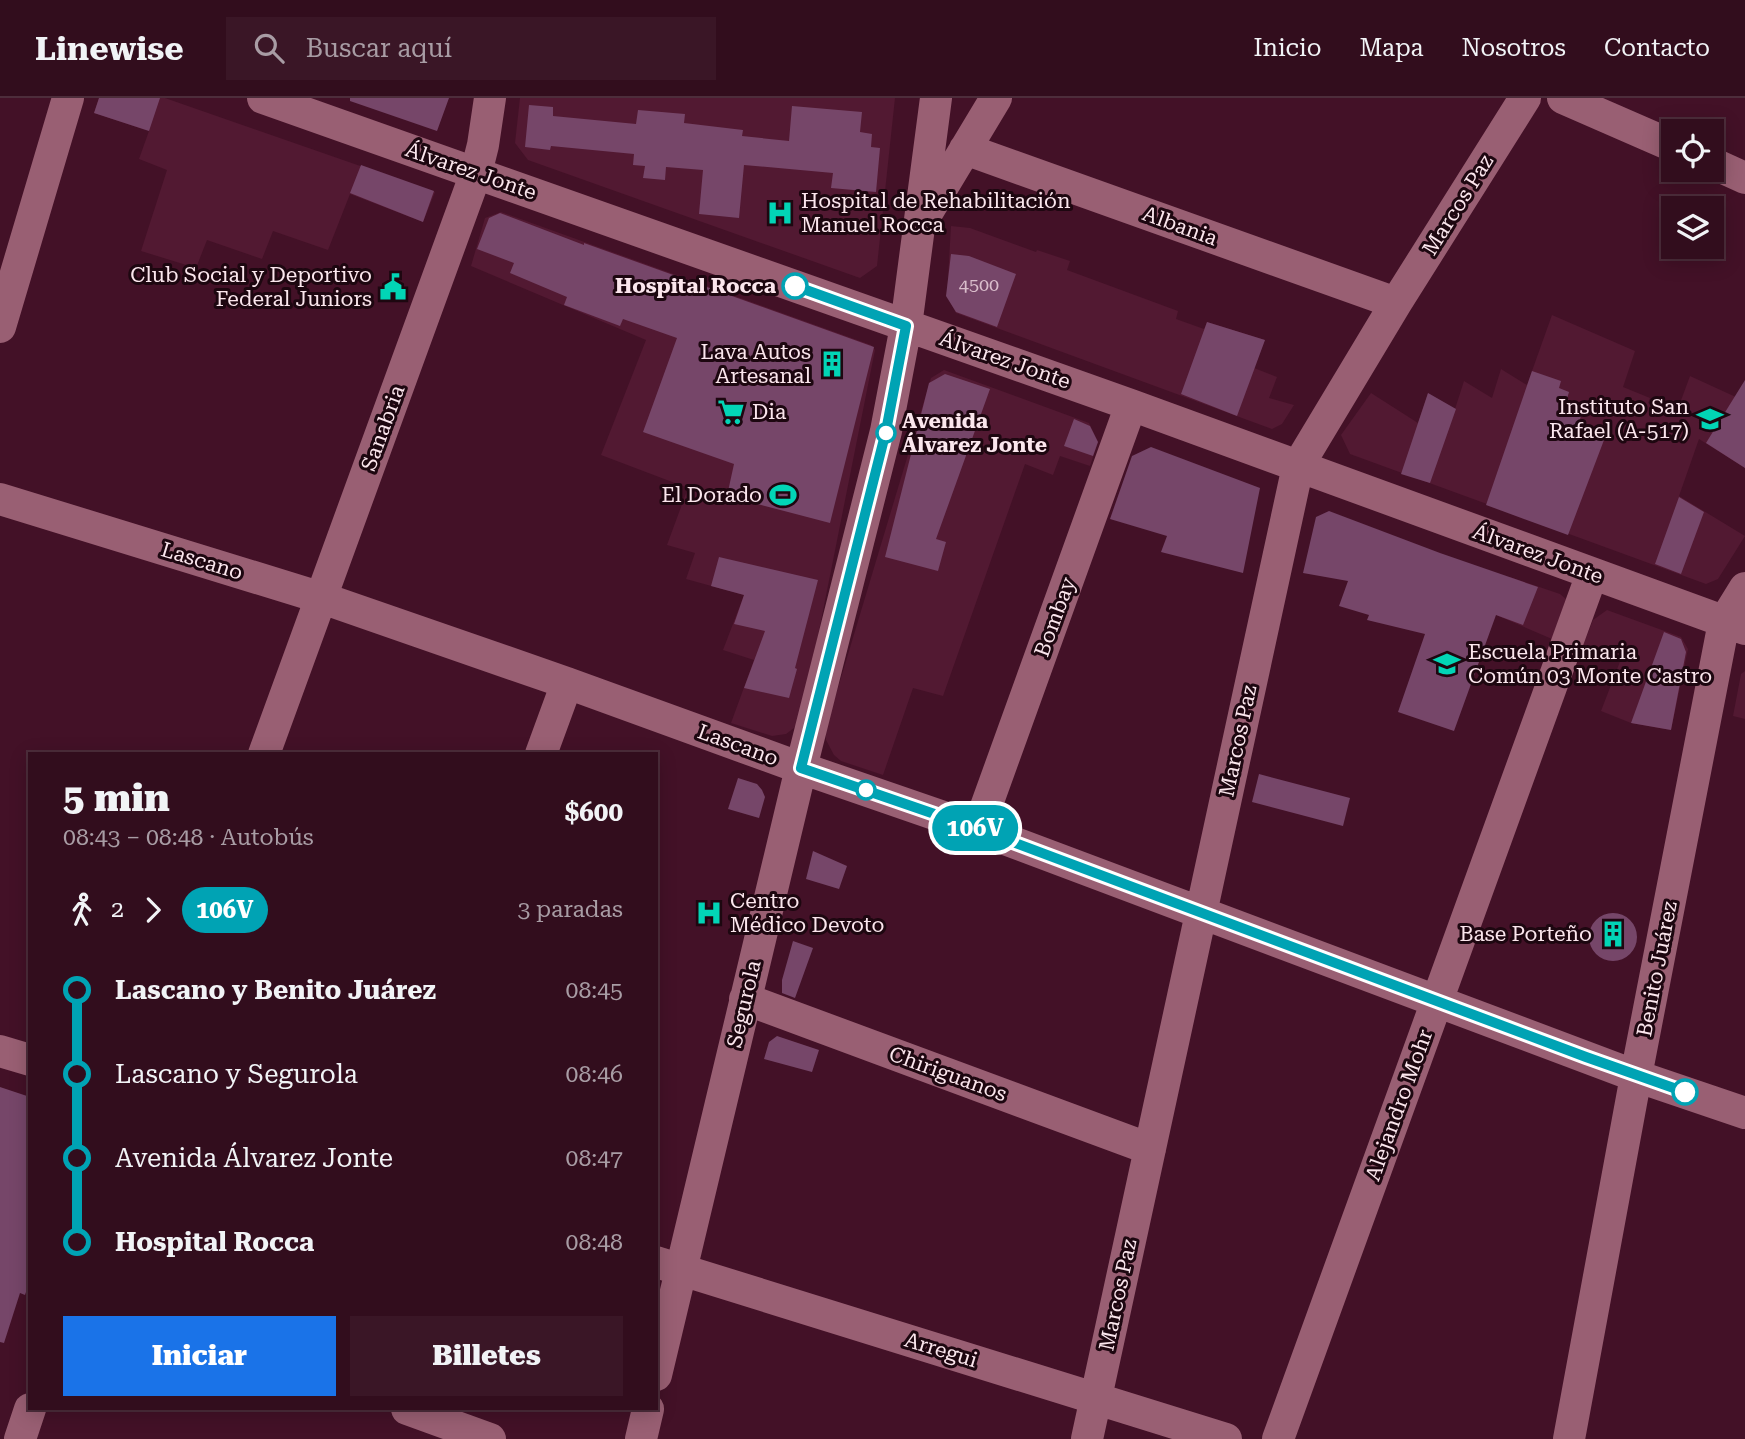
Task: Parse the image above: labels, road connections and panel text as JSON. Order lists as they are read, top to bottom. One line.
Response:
{"streets":{"street":["Álvarez Jonte","Marcos Paz","Albania","Sanabria","Lascano","Bombay","Benito Juárez","Segurola","Chiriguanos","Alejandro Mohr","Arregui"]},"crossings":[["Álvarez Jonte","Marcos Paz"],["Álvarez Jonte","Sanabria"],["Álvarez Jonte","Bombay"],["Álvarez Jonte","Benito Juárez"],["Álvarez Jonte","Segurola"],["Álvarez Jonte","Alejandro Mohr"],["Marcos Paz","Albania"],["Marcos Paz","Lascano"],["Marcos Paz","Chiriguanos"],["Marcos Paz","Arregui"],["Sanabria","Lascano"],["Lascano","Bombay"],["Lascano","Benito Juárez"],["Lascano","Segurola"],["Lascano","Alejandro Mohr"],["Segurola","Chiriguanos"],["Segurola","Arregui"]],"places":{"hospital":["Hospital de Rehabilitación Manuel Rocca","Centro Médico Devoto"],"other":["Hospital Rocca","Avenida Álvarez Jonte"],"public building":["Club Social y Deportivo Federal Juniors"],"building":["Lava Autos Artesanal","Base Porteño"],"supermarket":["Dia"],"school or university":["Instituto San Rafael (A-517)","Escuela Primaria Común 03 Monte Castro"],"sports":["El Dorado"]},"lines":["bus line 106V"],"house_numbers":["4500"],"page":{"header":"Linewise","search":"Buscar aquí","nav":["Inicio","Mapa","Nosotros","Contacto"],"on_map":"106V","heading":["5 min","08:43 – 08:48 · Autobús","$600"],"legs":["2","106V","3 paradas"],"list":[{"name":"Lascano y Benito Juárez","value":"08:45"},{"name":"Lascano y Segurola","value":"08:46"},{"name":"Avenida Álvarez Jonte","value":"08:47"},{"name":"Hospital Rocca","value":"08:48"}],"buttons":["Iniciar","Billetes"]}}
